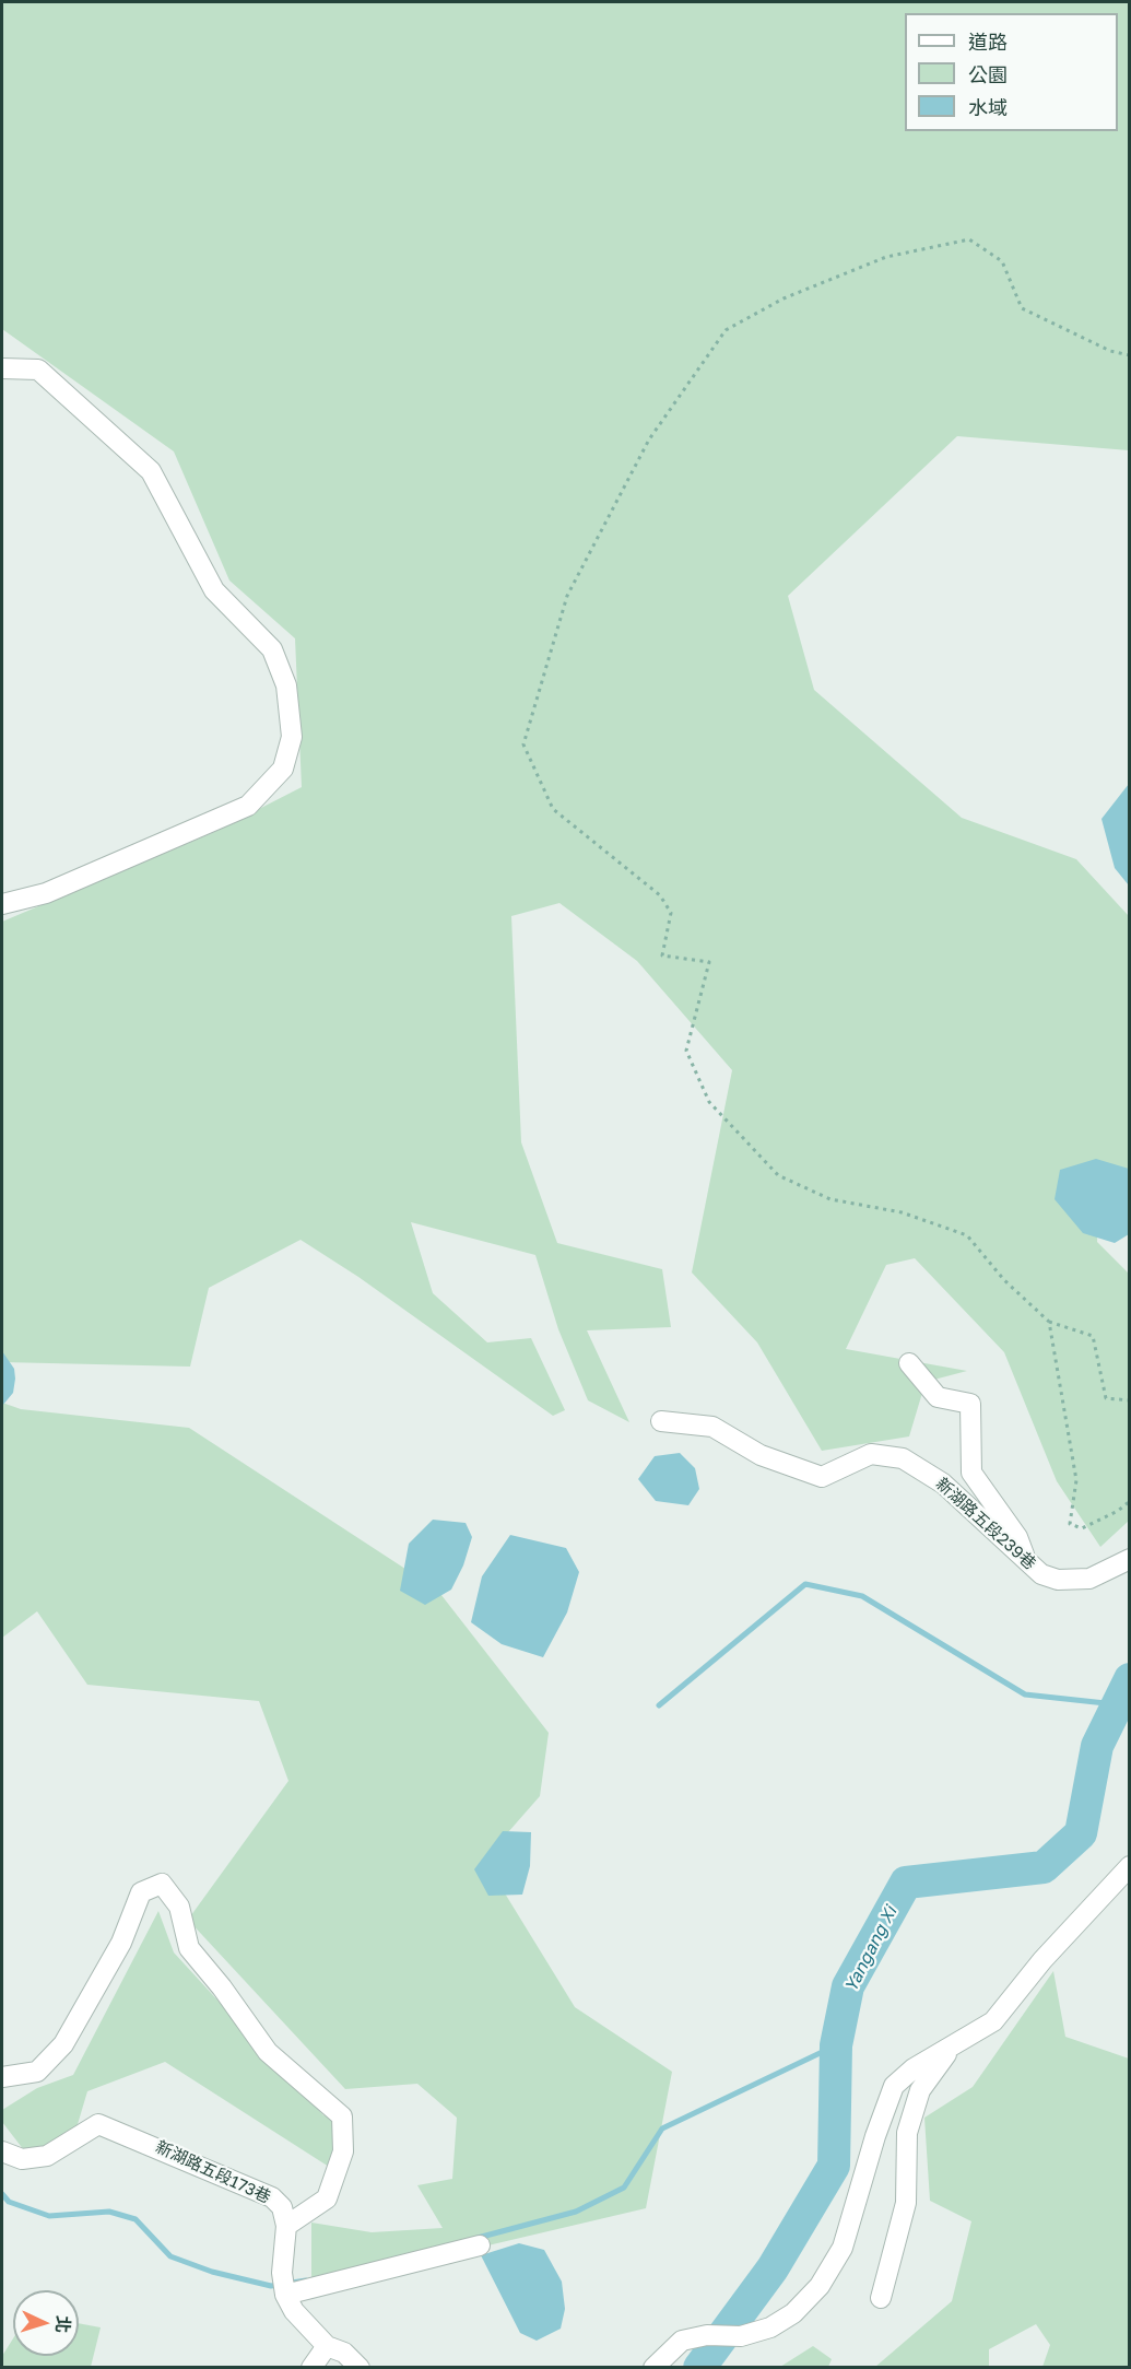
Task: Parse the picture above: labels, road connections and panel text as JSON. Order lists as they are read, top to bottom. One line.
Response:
{"streets":{"street":["新湖路五段239巷","新湖路五段173巷"]},"water":["Yangang Xi"],"legend":["道路","公園","水域"],"north":"right"}
